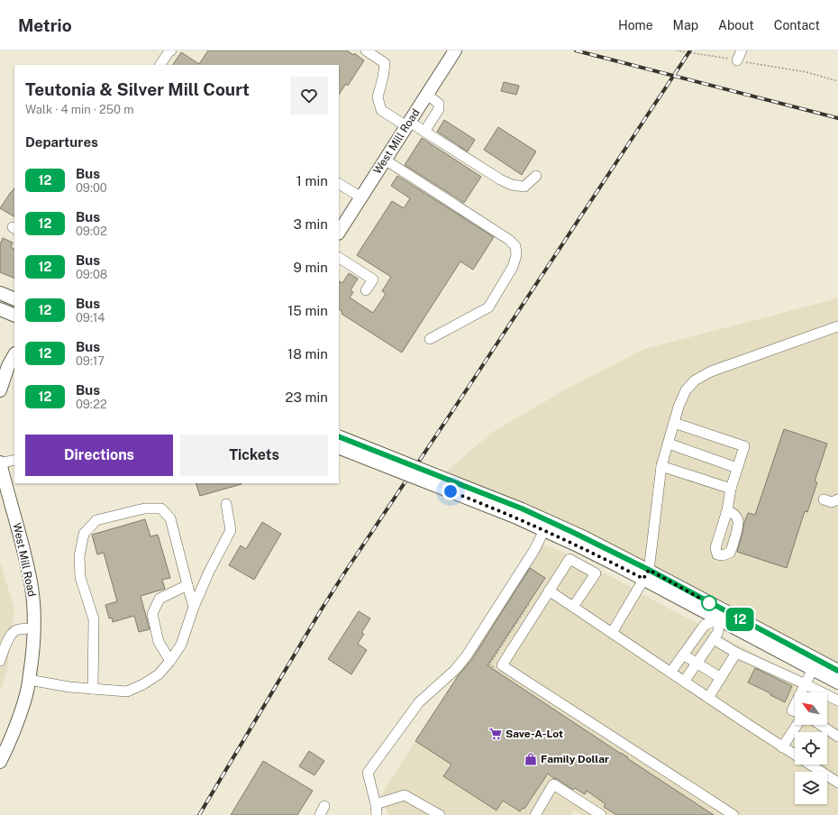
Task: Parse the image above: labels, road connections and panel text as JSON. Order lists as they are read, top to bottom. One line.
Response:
{"streets":{"main road":["West Mill Road"]},"places":{"supermarket":["Save-A-Lot"],"shop":["Family Dollar"]},"lines":["bus line 12"],"north":"top left","page":{"header":"Metrio","nav":["Home","Map","About","Contact"],"on_map":"12","heading":[["Teutonia & Silver Mill Court","Walk · 4 min · 250 m"],"Departures"],"list":[{"mark":"12","name":"Bus","note":"09:00","value":"1 min"},{"mark":"12","name":"Bus","note":"09:02","value":"3 min"},{"mark":"12","name":"Bus","note":"09:08","value":"9 min"},{"mark":"12","name":"Bus","note":"09:14","value":"15 min"},{"mark":"12","name":"Bus","note":"09:17","value":"18 min"},{"mark":"12","name":"Bus","note":"09:22","value":"23 min"}],"buttons":["Directions","Tickets"]}}
